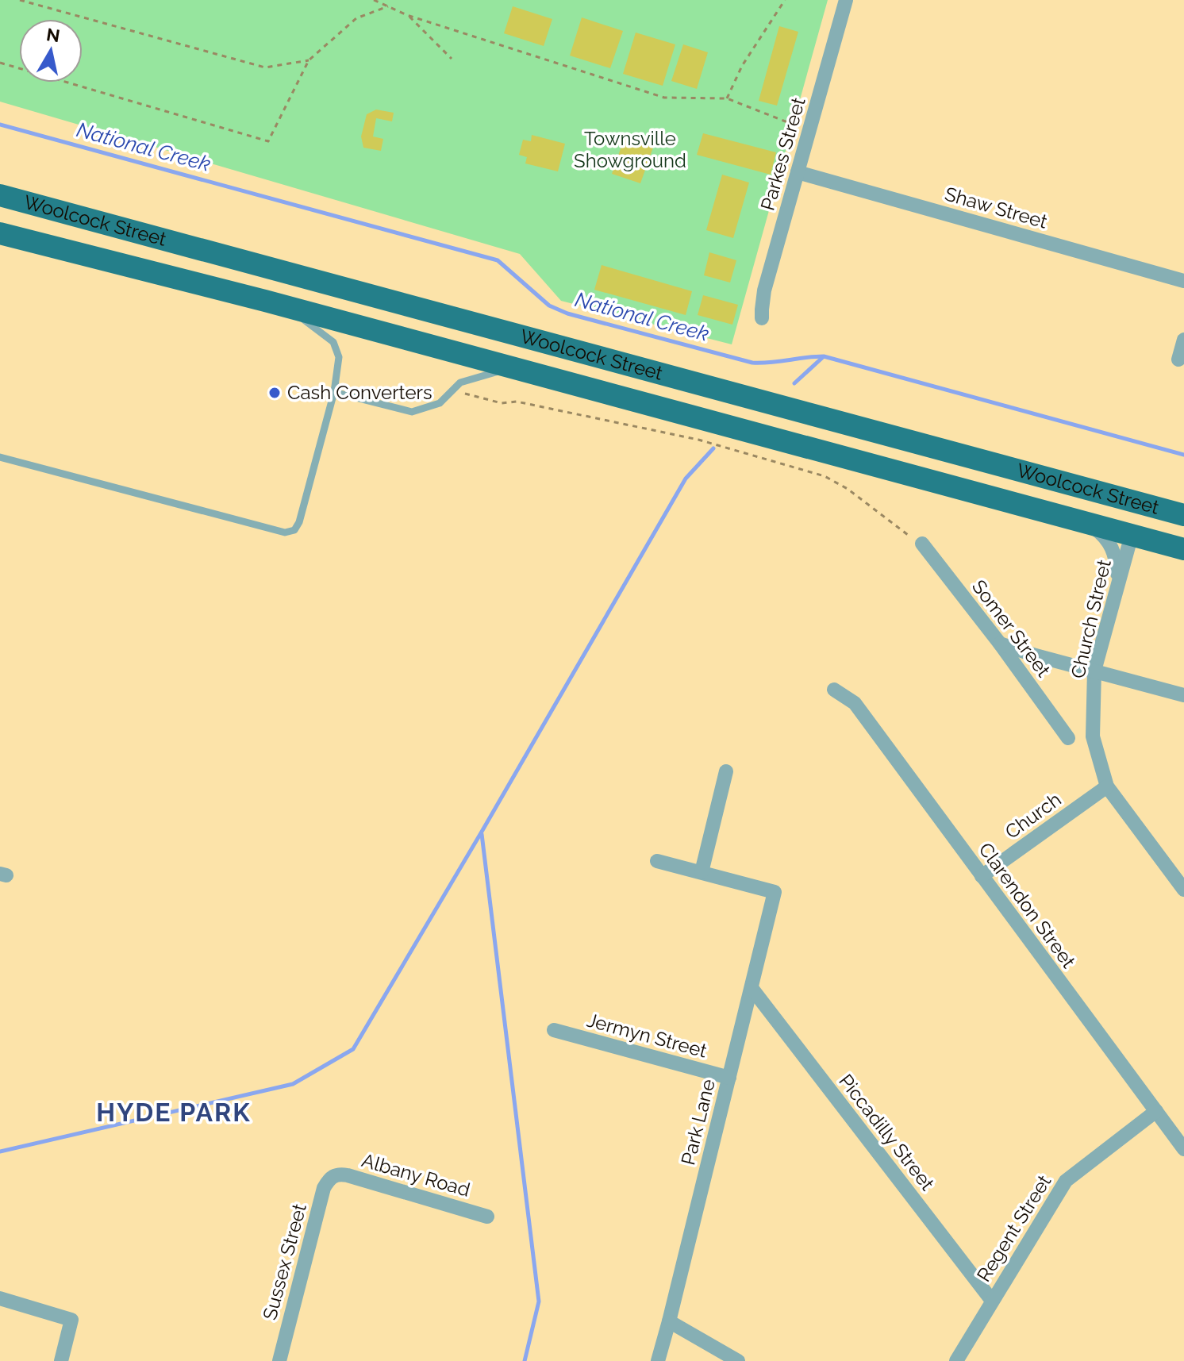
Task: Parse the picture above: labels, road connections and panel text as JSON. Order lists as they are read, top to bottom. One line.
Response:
{"streets":{"main road":["Woolcock Street"],"street":["Parkes Street","Shaw Street","Church Street","Somer Street","Church","Clarendon Street","Jermyn Street","Park Lane","Piccadilly Street","Albany Road","Regent Street","Sussex Street"]},"crossings":[["Parkes Street","Shaw Street"],["Woolcock Street","Church Street"],["Church Street","Church"],["Church","Clarendon Street"],["Clarendon Street","Regent Street"],["Jermyn Street","Park Lane"],["Park Lane","Piccadilly Street"],["Piccadilly Street","Regent Street"],["Albany Road","Sussex Street"]],"districts":["HYDE PARK"],"water":["National Creek"],"parks":["Townsville Showground"],"places":["Cash Converters"],"north":"top"}
